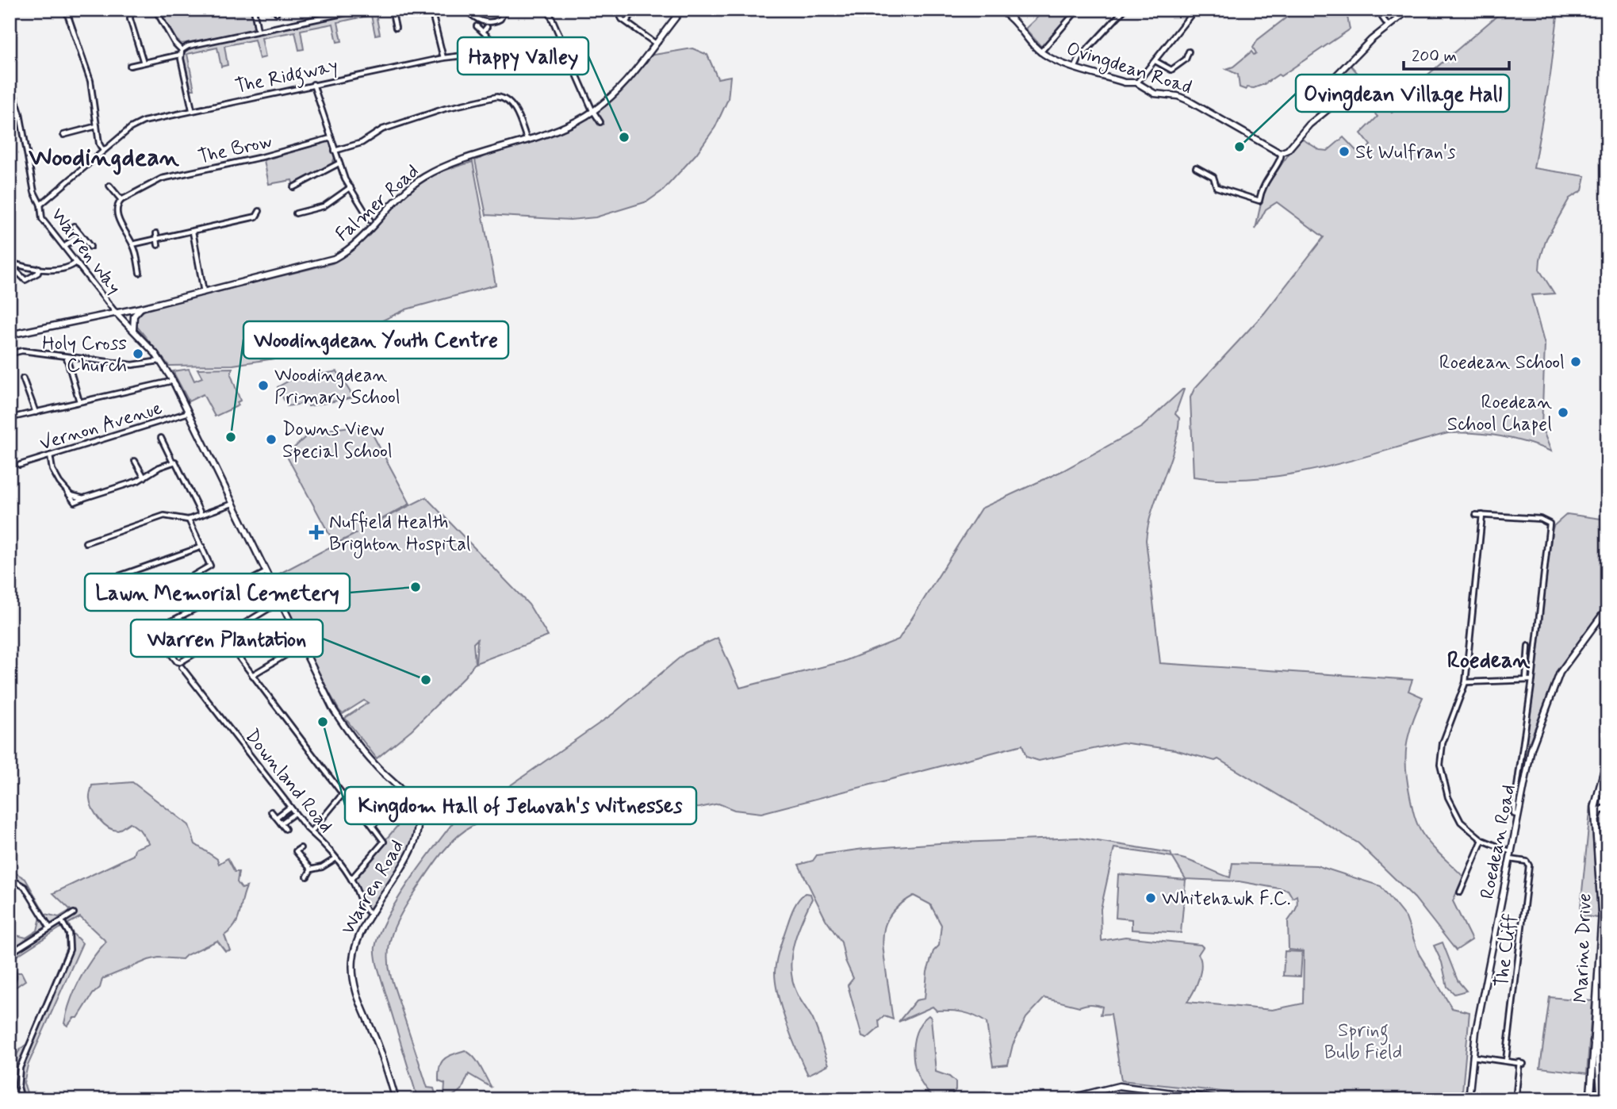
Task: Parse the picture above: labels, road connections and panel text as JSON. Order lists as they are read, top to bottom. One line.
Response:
{"streets":{"main road":["Marine Drive"],"street":["Ovingdean Road","The Ridgway","The Brow","Falmer Road","Warren Way","Vernon Avenue","Downland Road","Roedean Road","Warren Road","The Cliff"]},"crossings":[["The Ridgway","Warren Way"],["Falmer Road","Warren Way"],["Falmer Road","Warren Road"],["Warren Way","Warren Road"],["Vernon Avenue","Warren Road"],["Downland Road","Warren Road"],["Roedean Road","The Cliff"]],"districts":["Woodingdean","Roedean"],"parks":["Spring Bulb Field"],"places":{"other":["Happy Valley","Ovingdean Village Hall","St Wulfran's","Holy Cross Church","Roedean School","Woodingdean Primary School","Roedean School Chapel","Woodingdean Youth Centre","Downs View Special School","Lawn Memorial Cemetery","Warren Plantation","Kingdom Hall of Jehovah's Witnesses","Whitehawk F.C."],"health":["Nuffield Health Brighton Hospital"]},"scale_bar":"200 m"}
